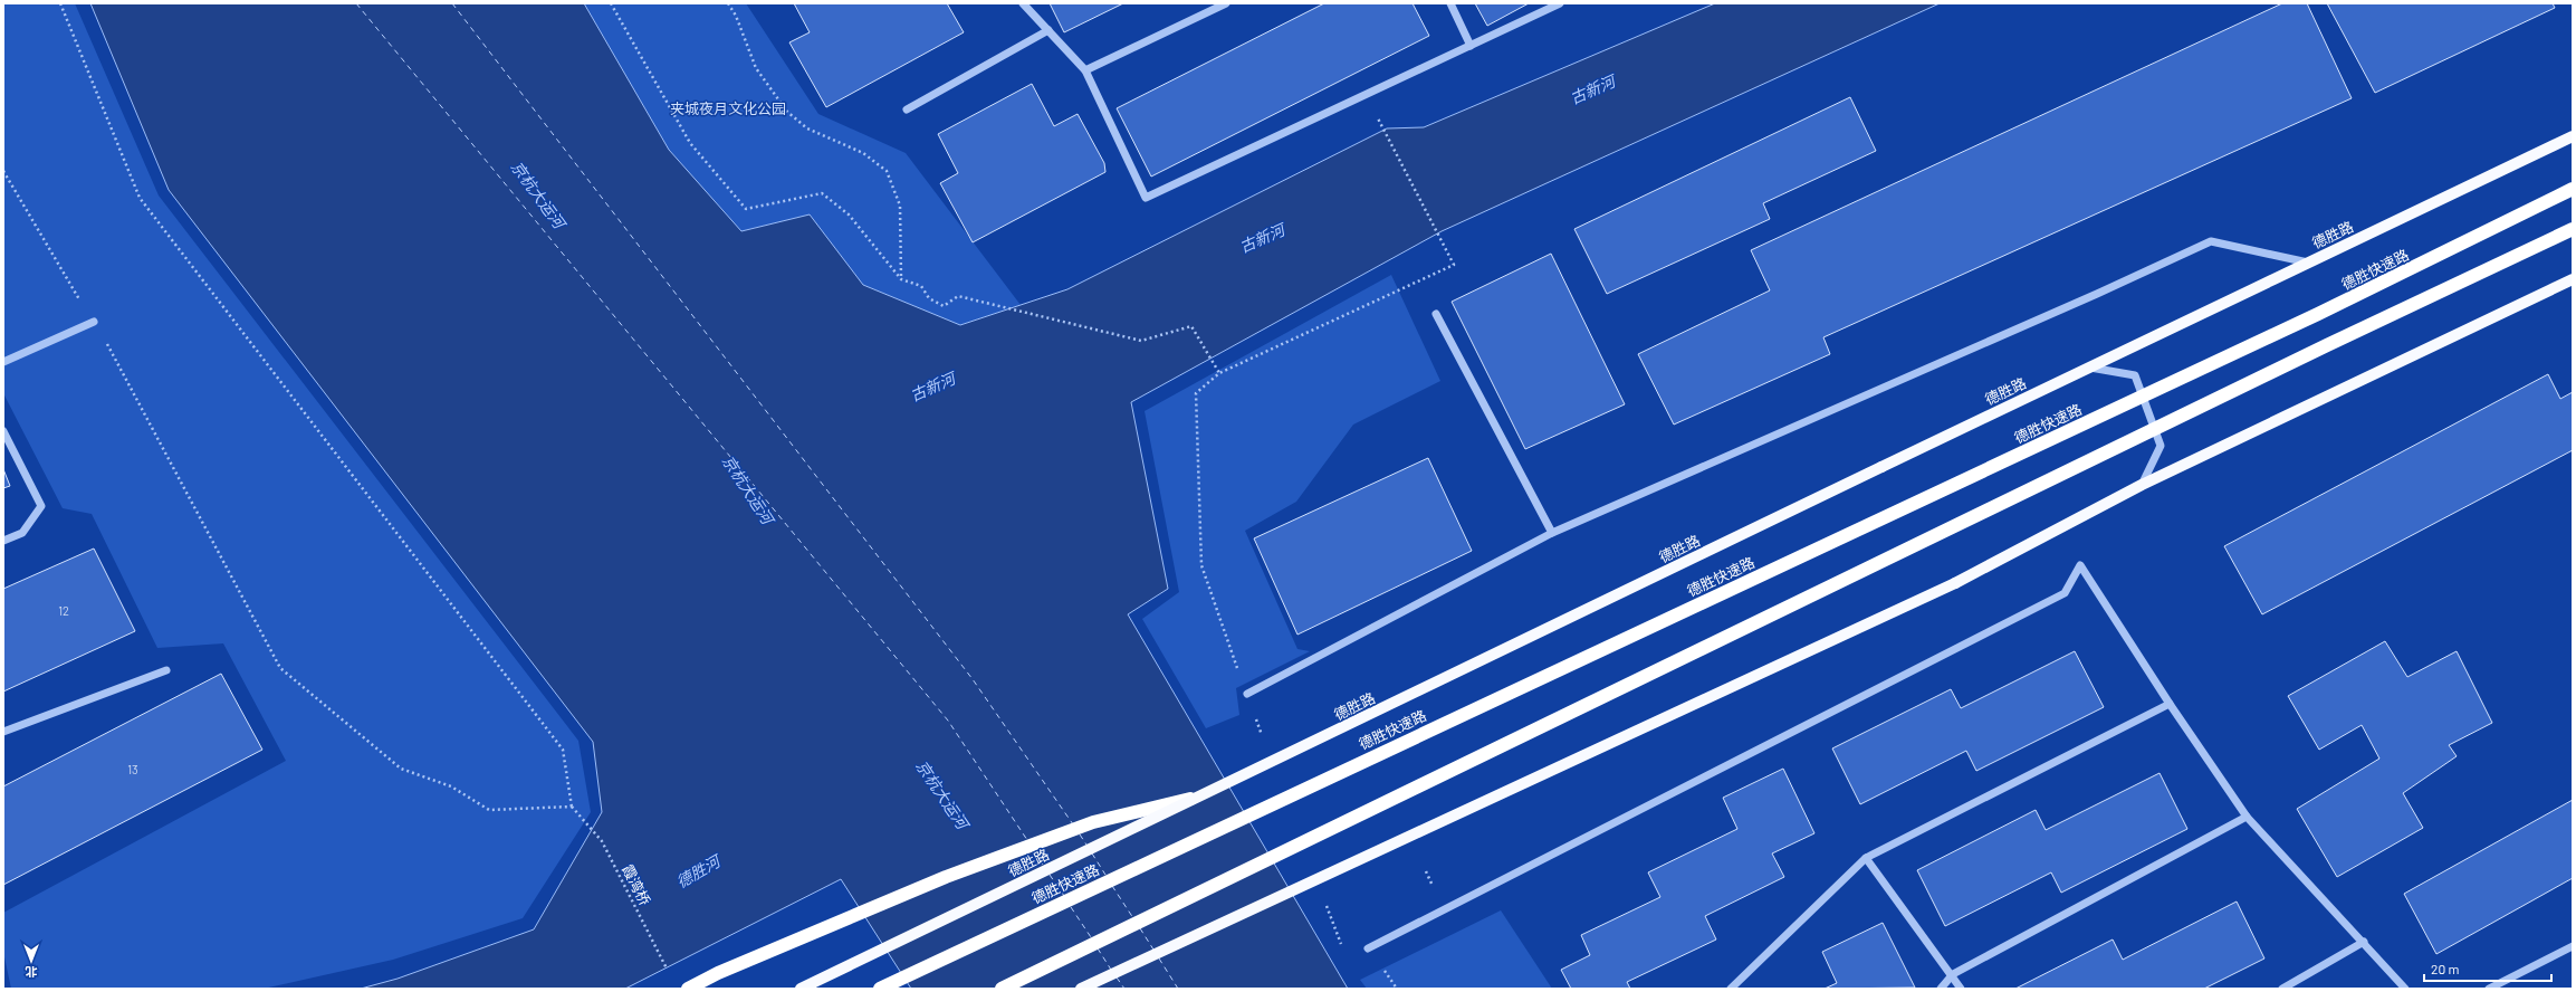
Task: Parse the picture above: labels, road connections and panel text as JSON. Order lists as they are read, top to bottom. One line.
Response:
{"streets":{"highway":["德胜快速路"],"main road":["德胜路"],"path":["霞湾桥"]},"water":["古新河","京杭大运河","德胜河"],"parks":["夹城夜月文化公园"],"house_numbers":["12","13"],"scale_bar":"20 m","north":"bottom"}
